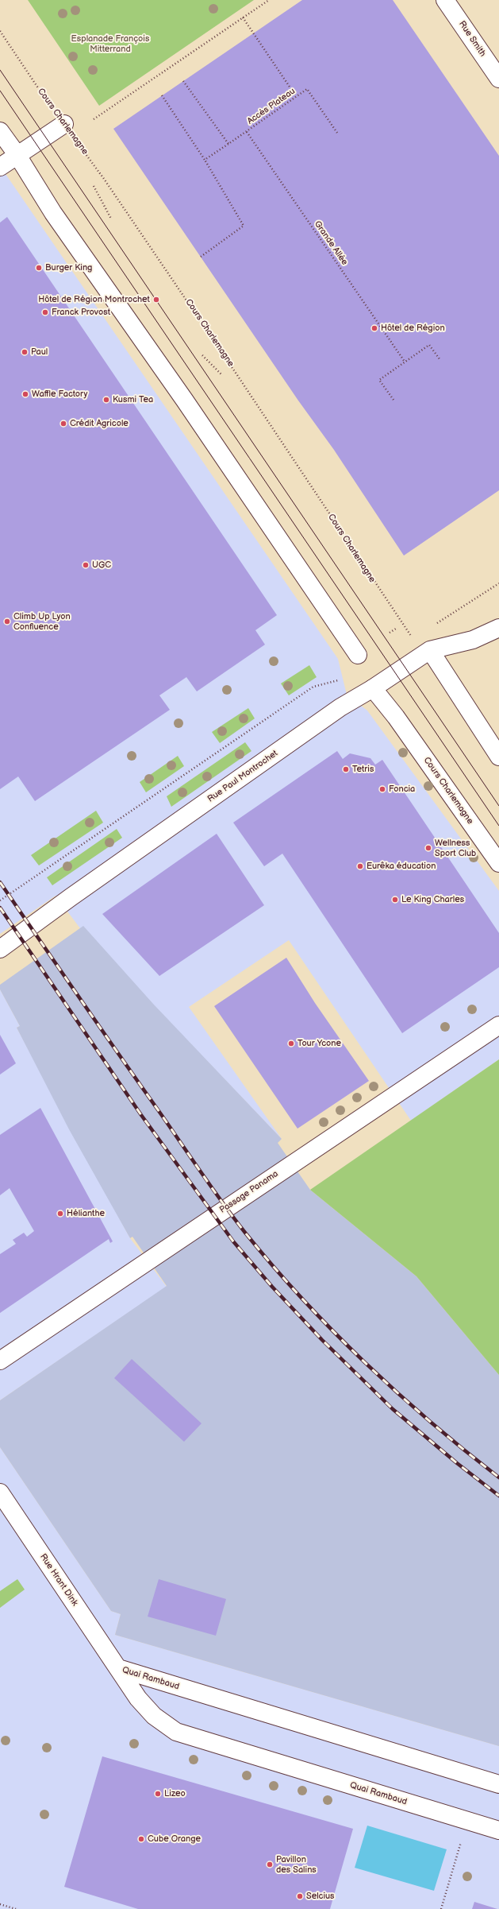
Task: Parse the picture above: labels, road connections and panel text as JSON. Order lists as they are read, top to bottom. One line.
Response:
{"streets":{"street":["Rue Smith","Cours Charlemagne","Rue Paul Montrochet","Passage Panama","Rue Hrant Dink","Quai Rambaud"],"path":["Accès Plateau","Grande Allée"]},"crossings":[["Accès Plateau","Grande Allée"],["Cours Charlemagne","Rue Paul Montrochet"],["Rue Hrant Dink","Quai Rambaud"]],"parks":["Esplanade François Mitterrand"],"places":["Burger King","Hôtel de Région Montrochet","Franck Provost","Hôtel de Région","Paul","Waffle Factory","Kusmi Tea","Crédit Agricole","UGC","Climb Up Lyon Confluence","Tetris","Foncia","Wellness Sport Club","Eurêka éducation","Le King Charles","Tour Ycone","Hélianthe","Lizeo","Cube Orange","Pavillon des Salins","Selcius"]}
